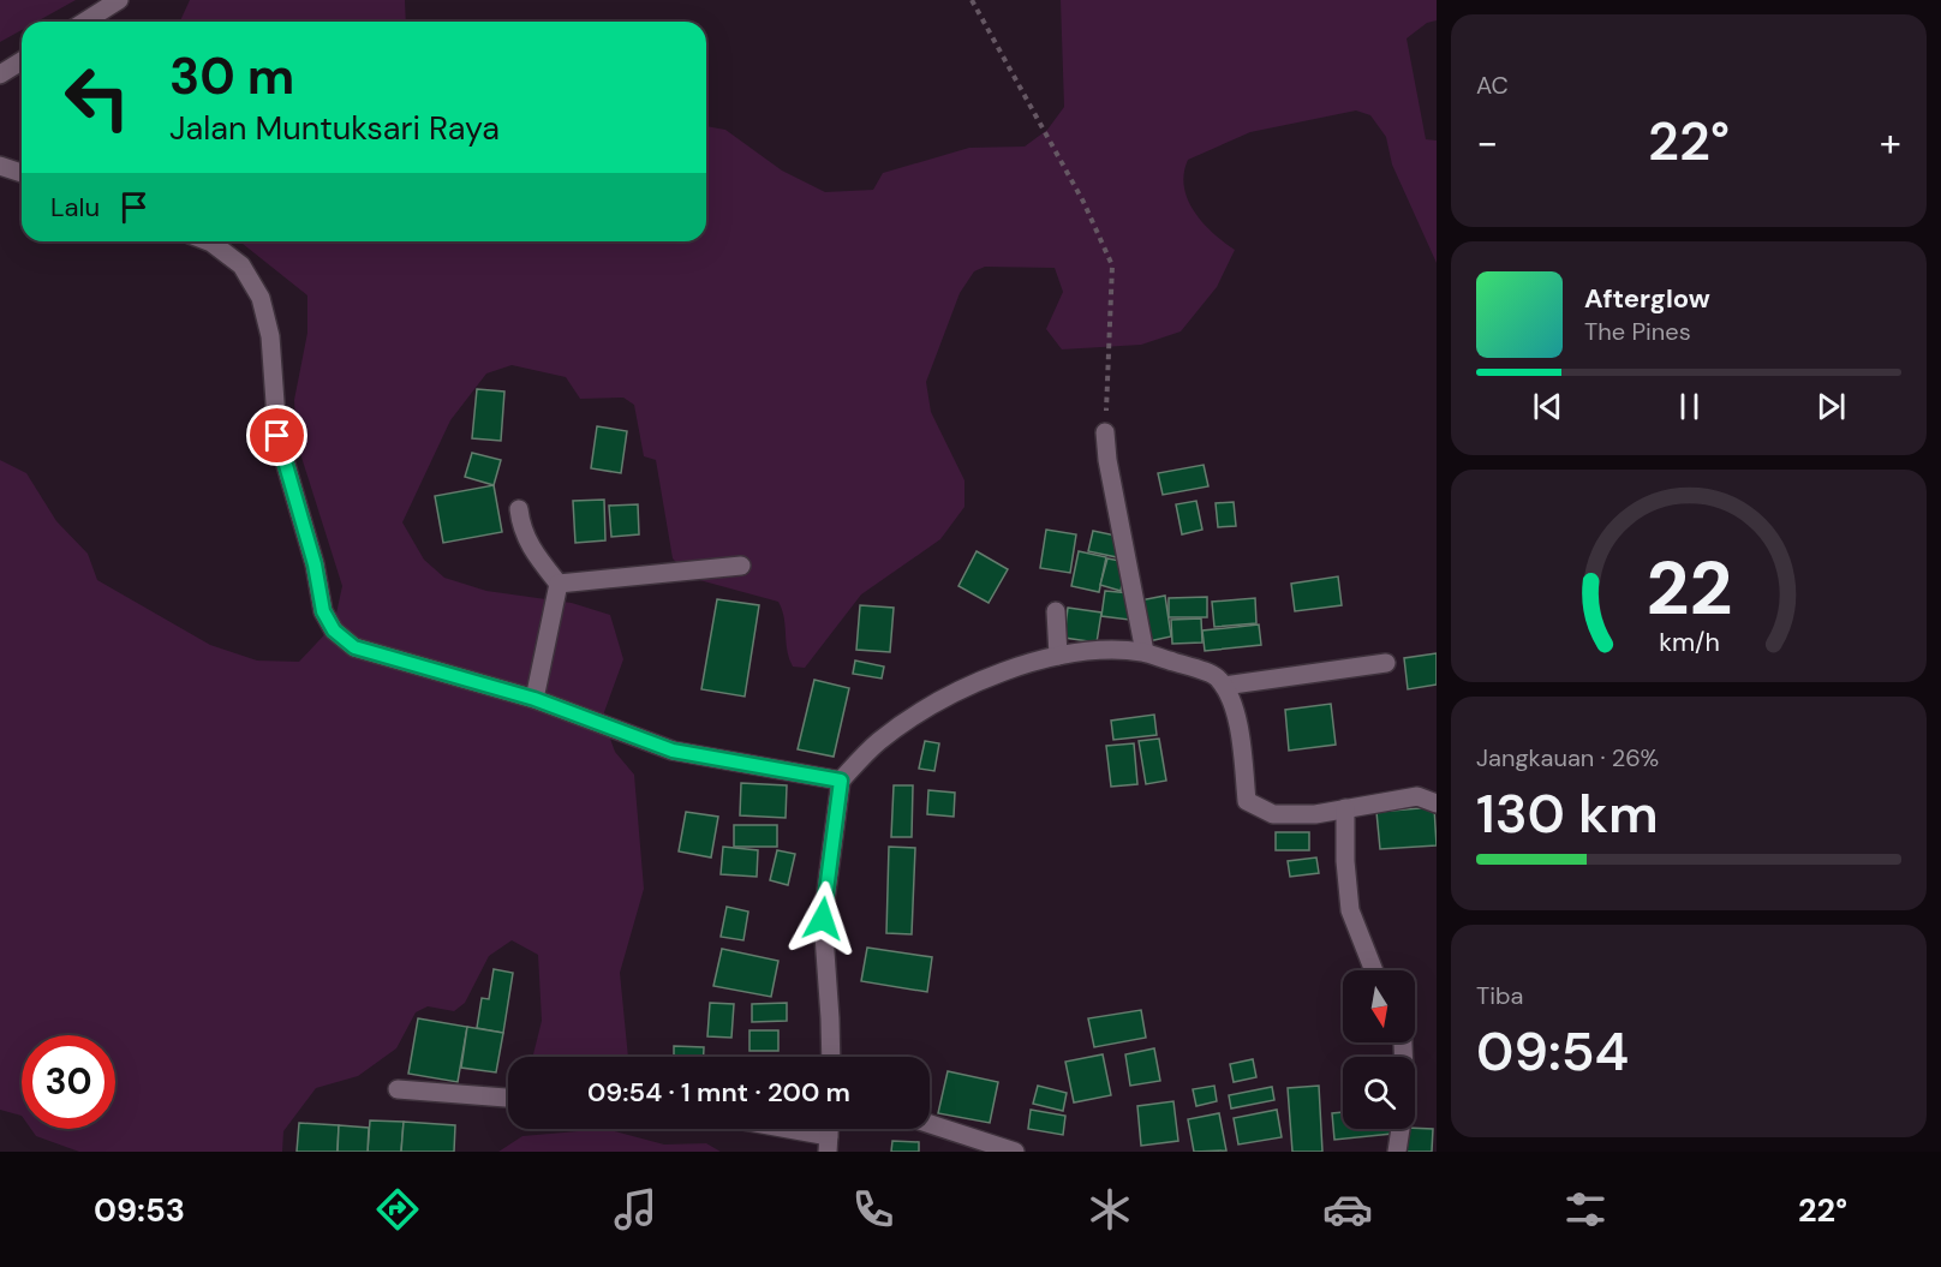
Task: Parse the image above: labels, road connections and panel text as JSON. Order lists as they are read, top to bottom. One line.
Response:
{"north":"bottom","page":{"tile":["AC",["Jangkauan · 26%","130 km"],["Tiba","09:54"]],"turn":["30 m","Jalan Muntuksari Raya"],"heat":["−","22°","+"],"then":"Lalu","song":["Afterglow","The Pines"],"limit":"30","trip":"09:54 · 1 mnt · 200 m","tabs":["09:53","22°"],"gauge":["22","km/h"]}}
